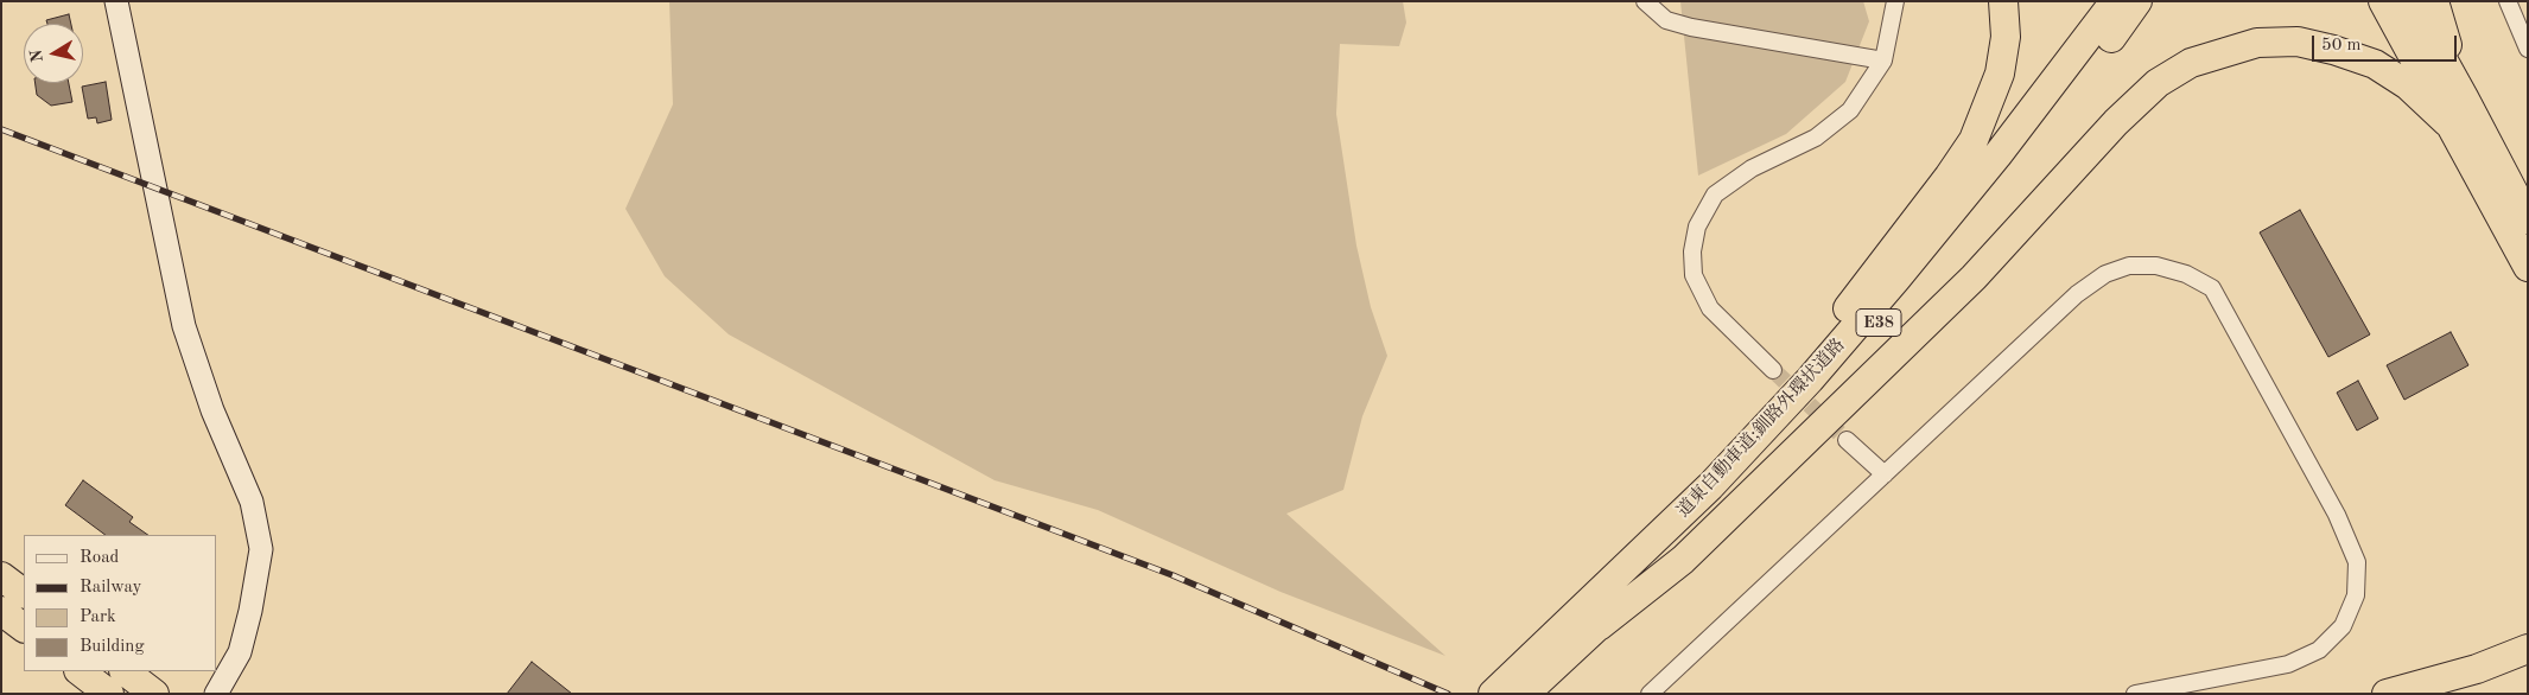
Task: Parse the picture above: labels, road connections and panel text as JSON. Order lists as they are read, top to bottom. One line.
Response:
{"streets":{"highway":["E38","道東自動車道;釧路外環状道路"]},"legend":["Road","Railway","Park","Building"],"scale_bar":"50 m","north":"left"}
